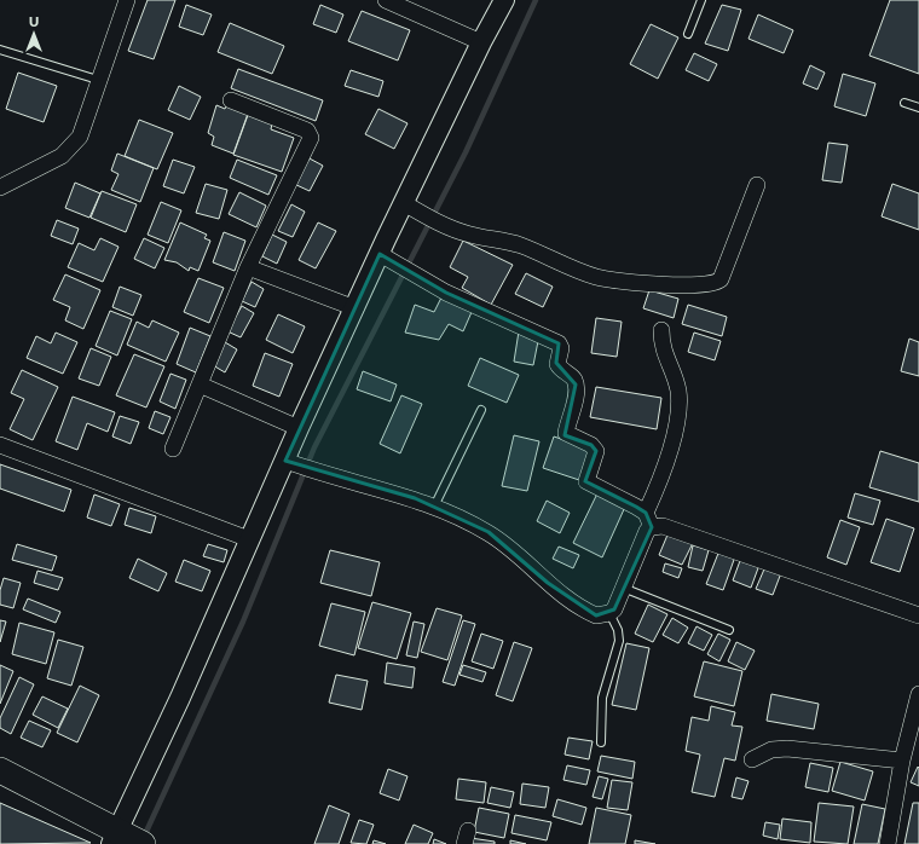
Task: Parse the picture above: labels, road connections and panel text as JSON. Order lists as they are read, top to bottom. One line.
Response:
{"north":"top"}
